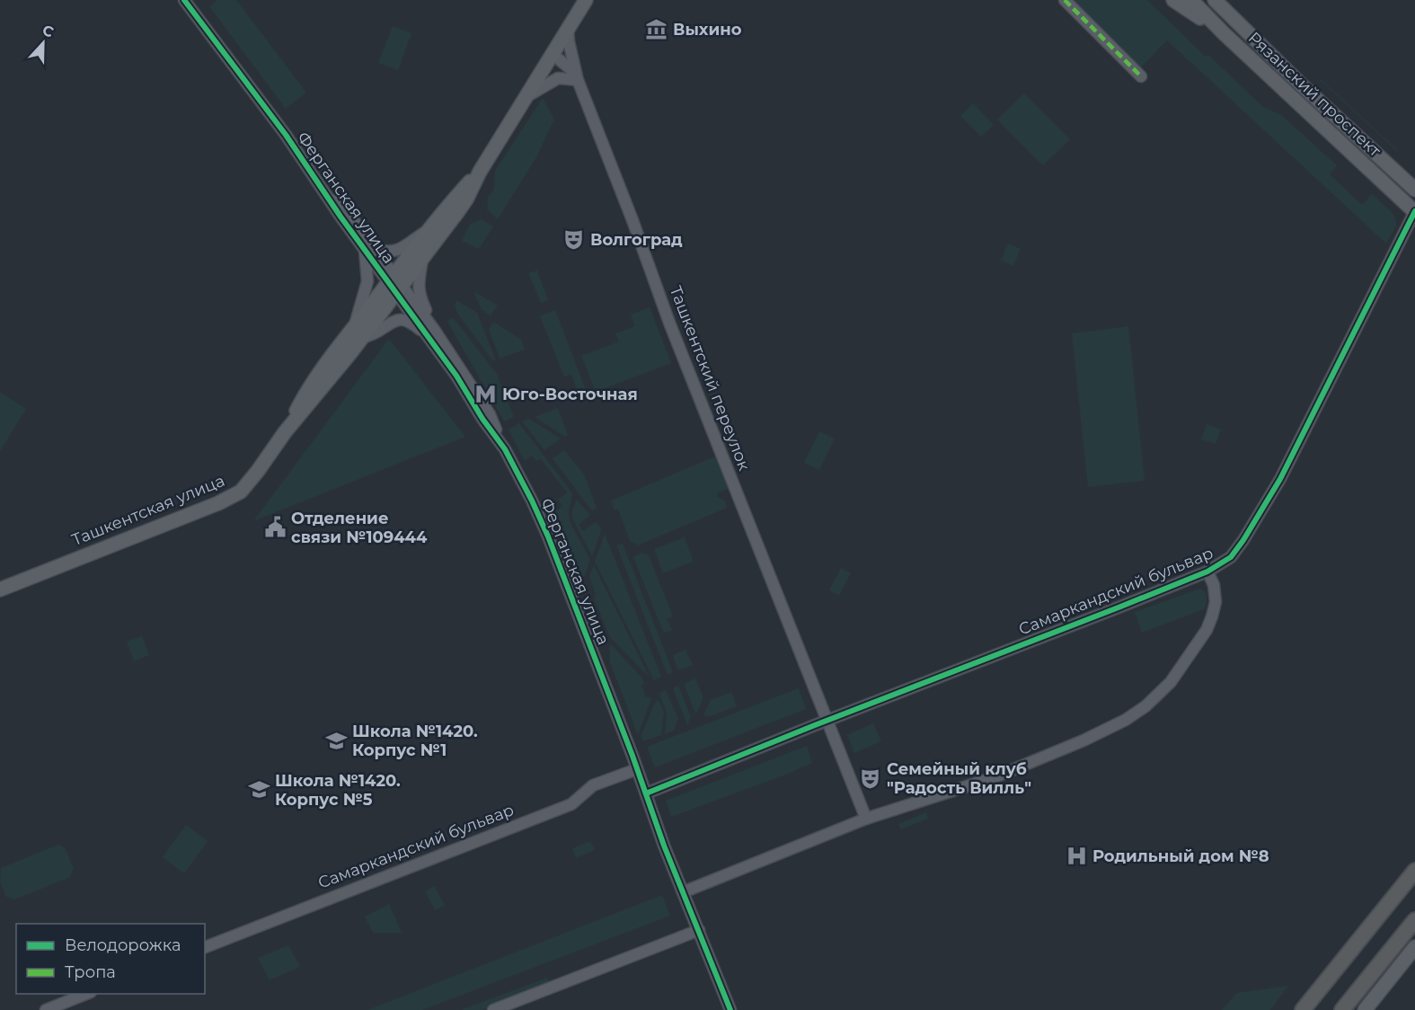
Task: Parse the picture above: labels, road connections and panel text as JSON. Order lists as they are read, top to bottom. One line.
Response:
{"streets":{"main road":["Рязанский проспект","Ташкентская улица"],"street":["Ферганская улица","Ташкентский переулок","Самаркандский бульвар"]},"crossings":[["Рязанский проспект","Самаркандский бульвар"],["Ферганская улица","Ташкентская улица"],["Ферганская улица","Самаркандский бульвар"],["Ташкентский переулок","Ташкентская улица"],["Ташкентский переулок","Самаркандский бульвар"]],"places":{"museum":["Выхино"],"theatre":["Волгоград","Семейный клуб \"Радость Вилль\""],"metro station":["Юго-Восточная"],"public building":["Отделение связи №109444"],"school or university":["Школа №1420. Корпус №1","Школа №1420. Корпус №5"],"hospital":["Родильный дом №8"]},"legend":["Велодорожка","Тропа"],"north":"top"}
